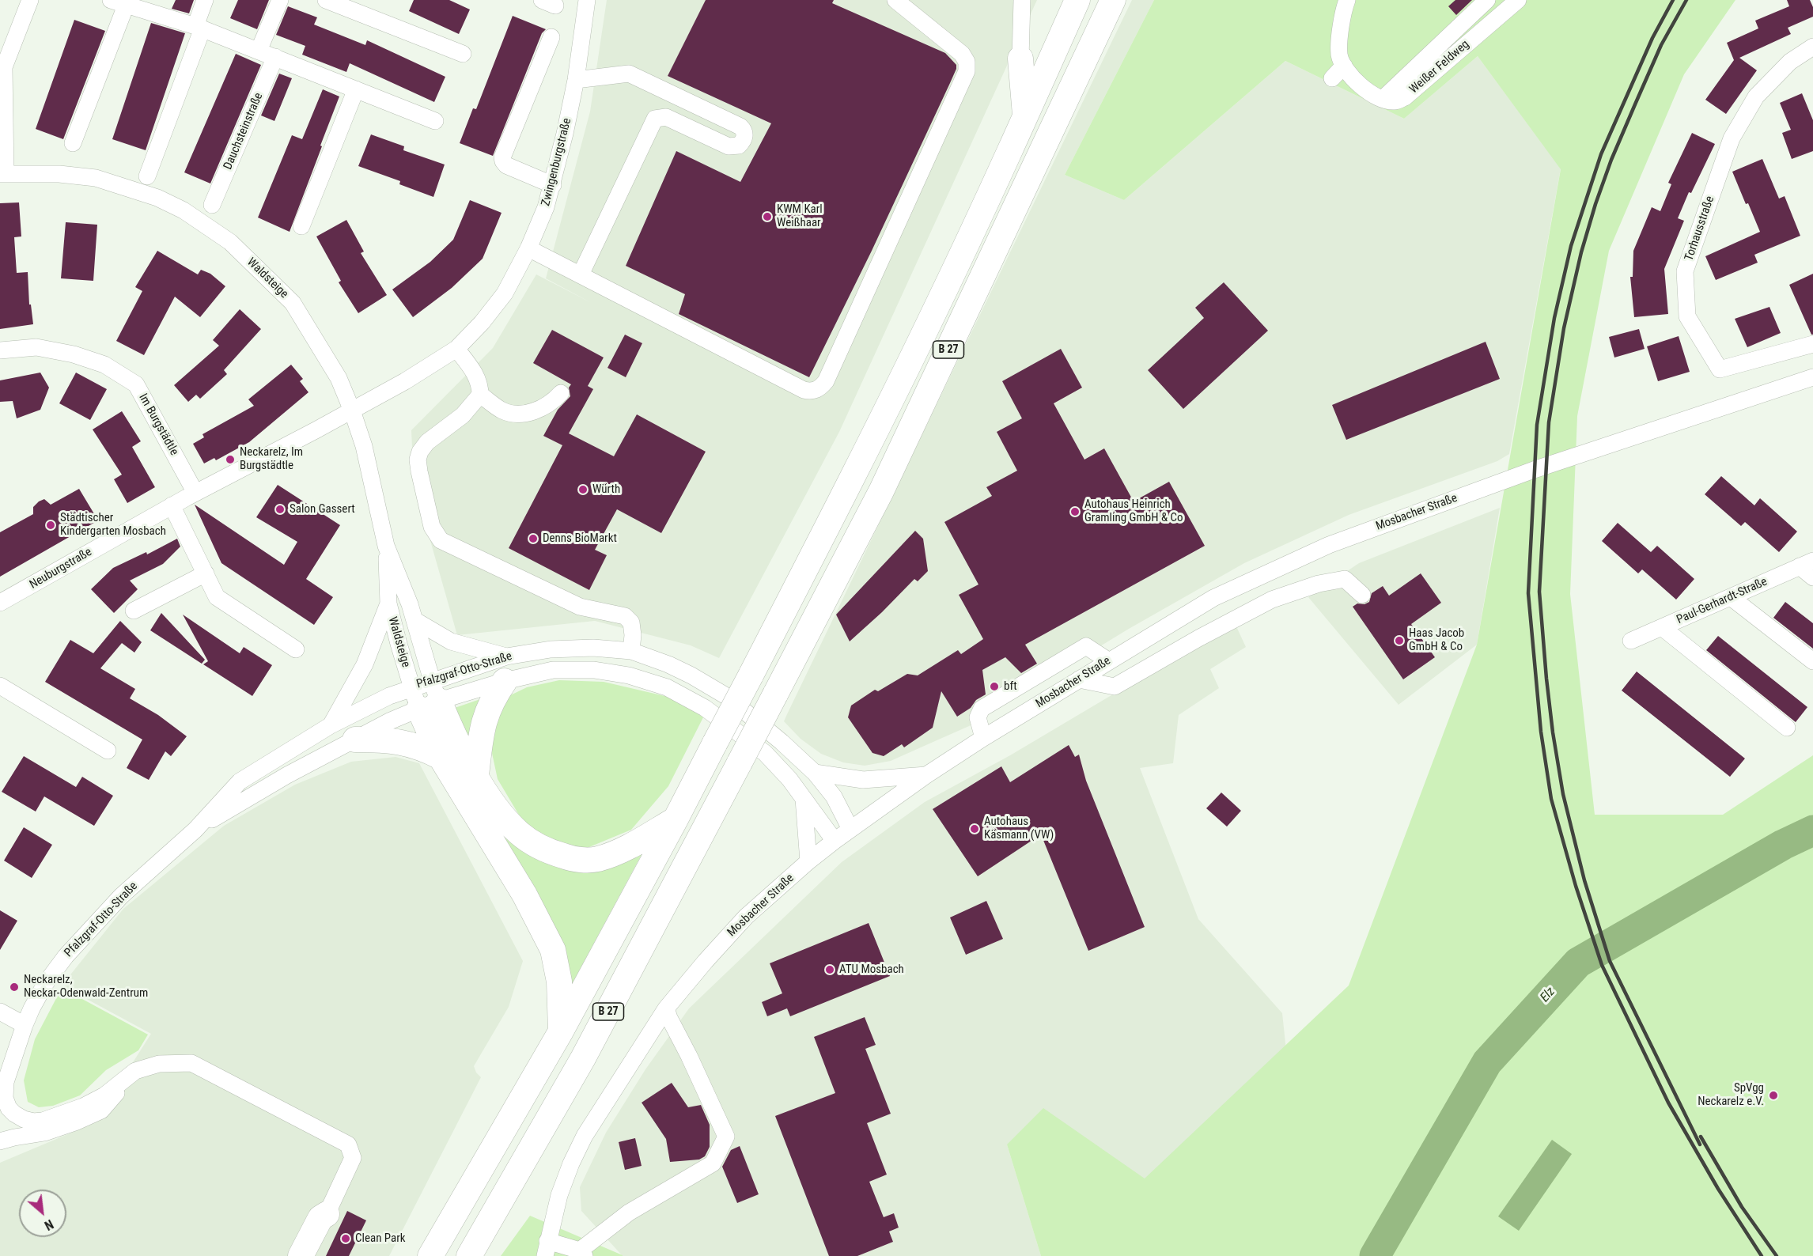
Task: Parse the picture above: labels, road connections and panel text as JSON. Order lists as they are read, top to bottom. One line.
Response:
{"streets":{"highway":["B 27"],"street":["Weißer Feldweg","Dauchsteinstraße","Zwingenburgstraße","Torhausstraße","Waldsteige","Im Burgstädtle","Mosbacher Straße","Neuburgstraße","Paul-Gerhardt-Straße","Pfalzgraf-Otto-Straße"]},"crossings":[["Zwingenburgstraße","Waldsteige"],["Zwingenburgstraße","Neuburgstraße"],["Waldsteige","Neuburgstraße"],["Waldsteige","Pfalzgraf-Otto-Straße"],["Im Burgstädtle","Neuburgstraße"],["Mosbacher Straße","Pfalzgraf-Otto-Straße"]],"water":["Elz"],"places":["KWM Karl Weißhaar","Neckarelz, Im Burgstädtle","Würth","Salon Gassert","Autohaus Heinrich Gramling GmbH & Co","Städtischer Kindergarten Mosbach","Denns BioMarkt","Haas Jacob GmbH & Co","bft","Autohaus Käsmann (VW)","ATU Mosbach","Neckarelz, Neckar-Odenwald-Zentrum","SpVgg Neckarelz e.V.","Clean Park"],"north":"bottom right"}
